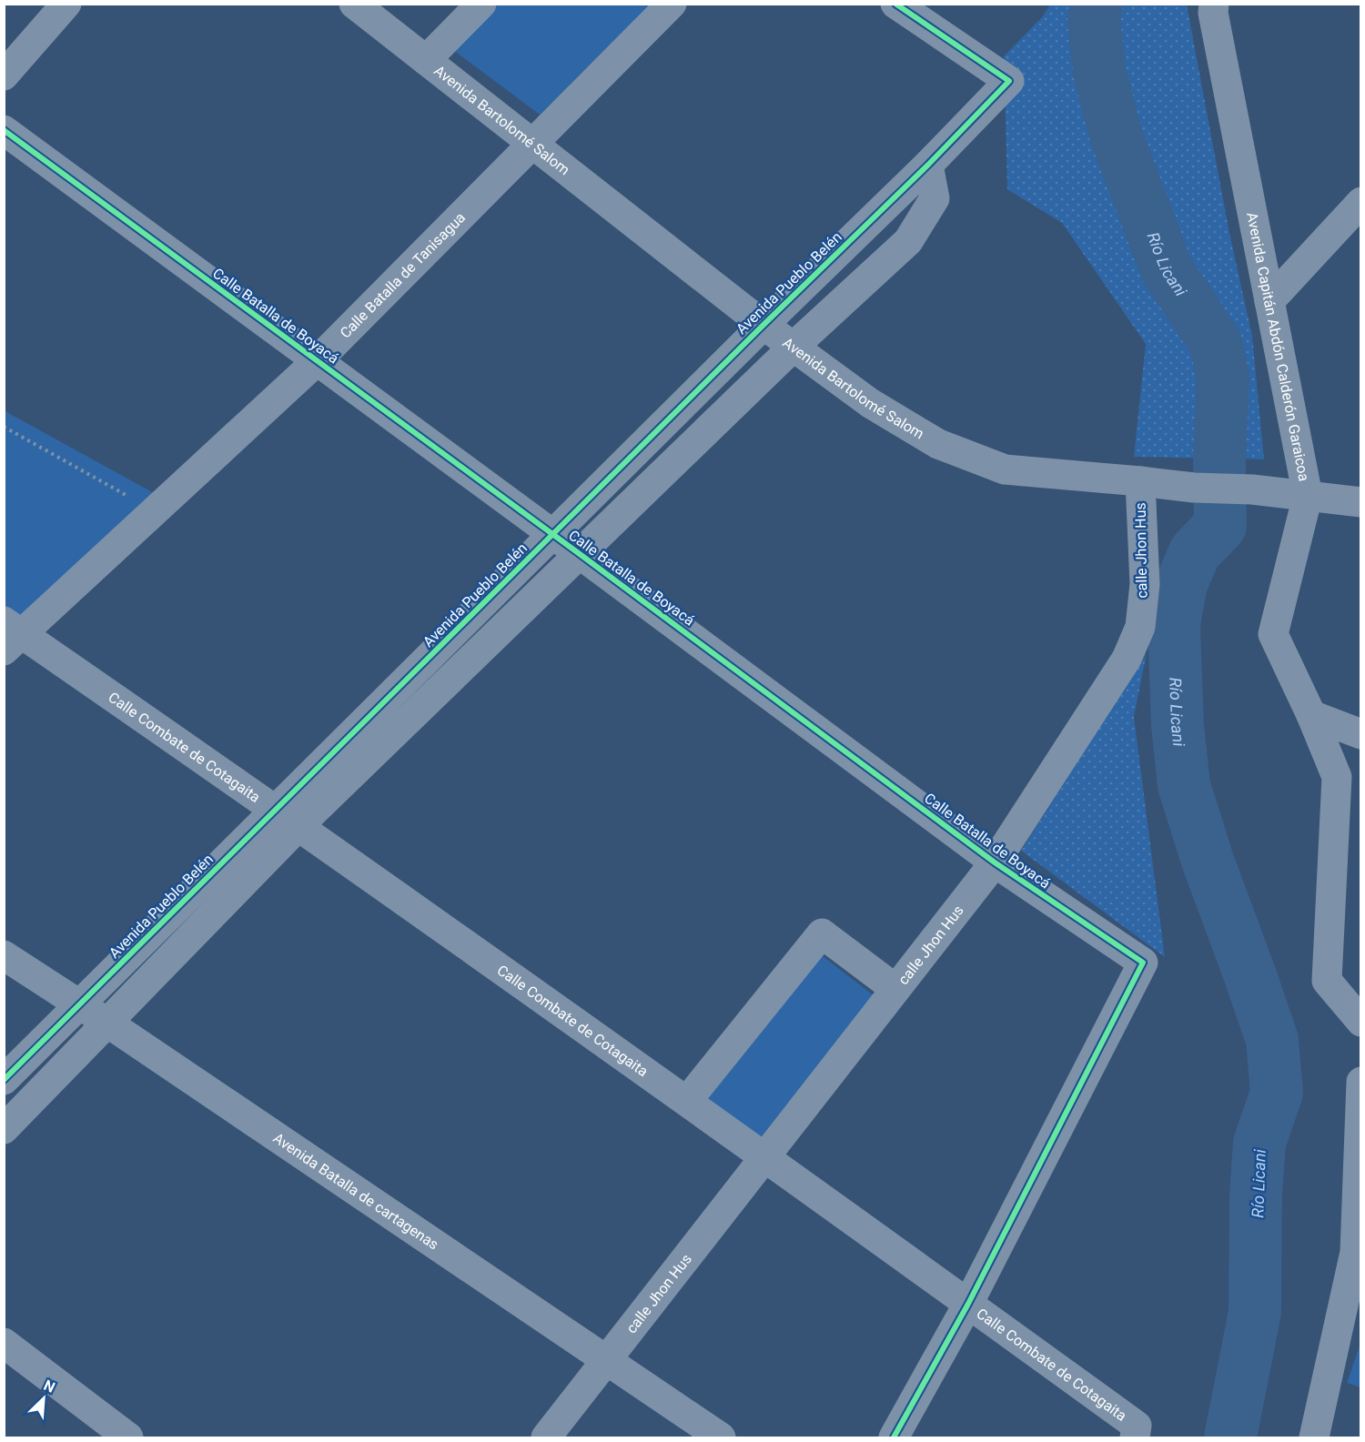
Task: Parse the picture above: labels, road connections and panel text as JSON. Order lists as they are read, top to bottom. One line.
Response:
{"streets":{"street":["Avenida Bartolomé Salom","Calle Batalla de Tanisagua","Avenida Pueblo Belén","Calle Batalla de Boyacá","Avenida Capitán Abdón Calderón Garaicoa","calle Jhon Hus","Calle Combate de Cotagaita","Avenida Batalla de cartagenas"]},"crossings":[["Avenida Bartolomé Salom","Calle Batalla de Tanisagua"],["Avenida Bartolomé Salom","Avenida Pueblo Belén"],["Avenida Bartolomé Salom","Avenida Capitán Abdón Calderón Garaicoa"],["Avenida Bartolomé Salom","calle Jhon Hus"],["Calle Batalla de Tanisagua","Calle Batalla de Boyacá"],["Calle Batalla de Tanisagua","Calle Combate de Cotagaita"],["Avenida Pueblo Belén","Calle Batalla de Boyacá"],["Avenida Pueblo Belén","Calle Combate de Cotagaita"],["Avenida Pueblo Belén","Avenida Batalla de cartagenas"],["Calle Batalla de Boyacá","calle Jhon Hus"],["Calle Batalla de Boyacá","Calle Combate de Cotagaita"],["calle Jhon Hus","Calle Combate de Cotagaita"],["calle Jhon Hus","Avenida Batalla de cartagenas"]],"water":["Río Licani"],"north":"top right"}
